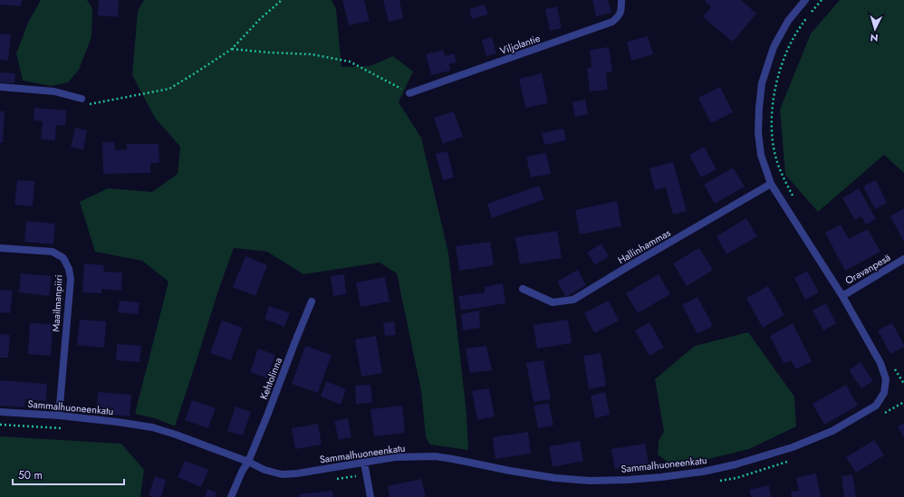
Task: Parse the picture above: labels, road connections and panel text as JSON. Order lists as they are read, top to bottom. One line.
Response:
{"streets":{"street":["Viljolantie","Hallinhammas","Oravanpesä","Maailmanpiiri","Kehtolinna","Sammalhuoneenkatu"]},"crossings":[["Hallinhammas","Sammalhuoneenkatu"],["Oravanpesä","Sammalhuoneenkatu"],["Maailmanpiiri","Sammalhuoneenkatu"],["Kehtolinna","Sammalhuoneenkatu"]],"scale_bar":"50 m","north":"bottom"}
